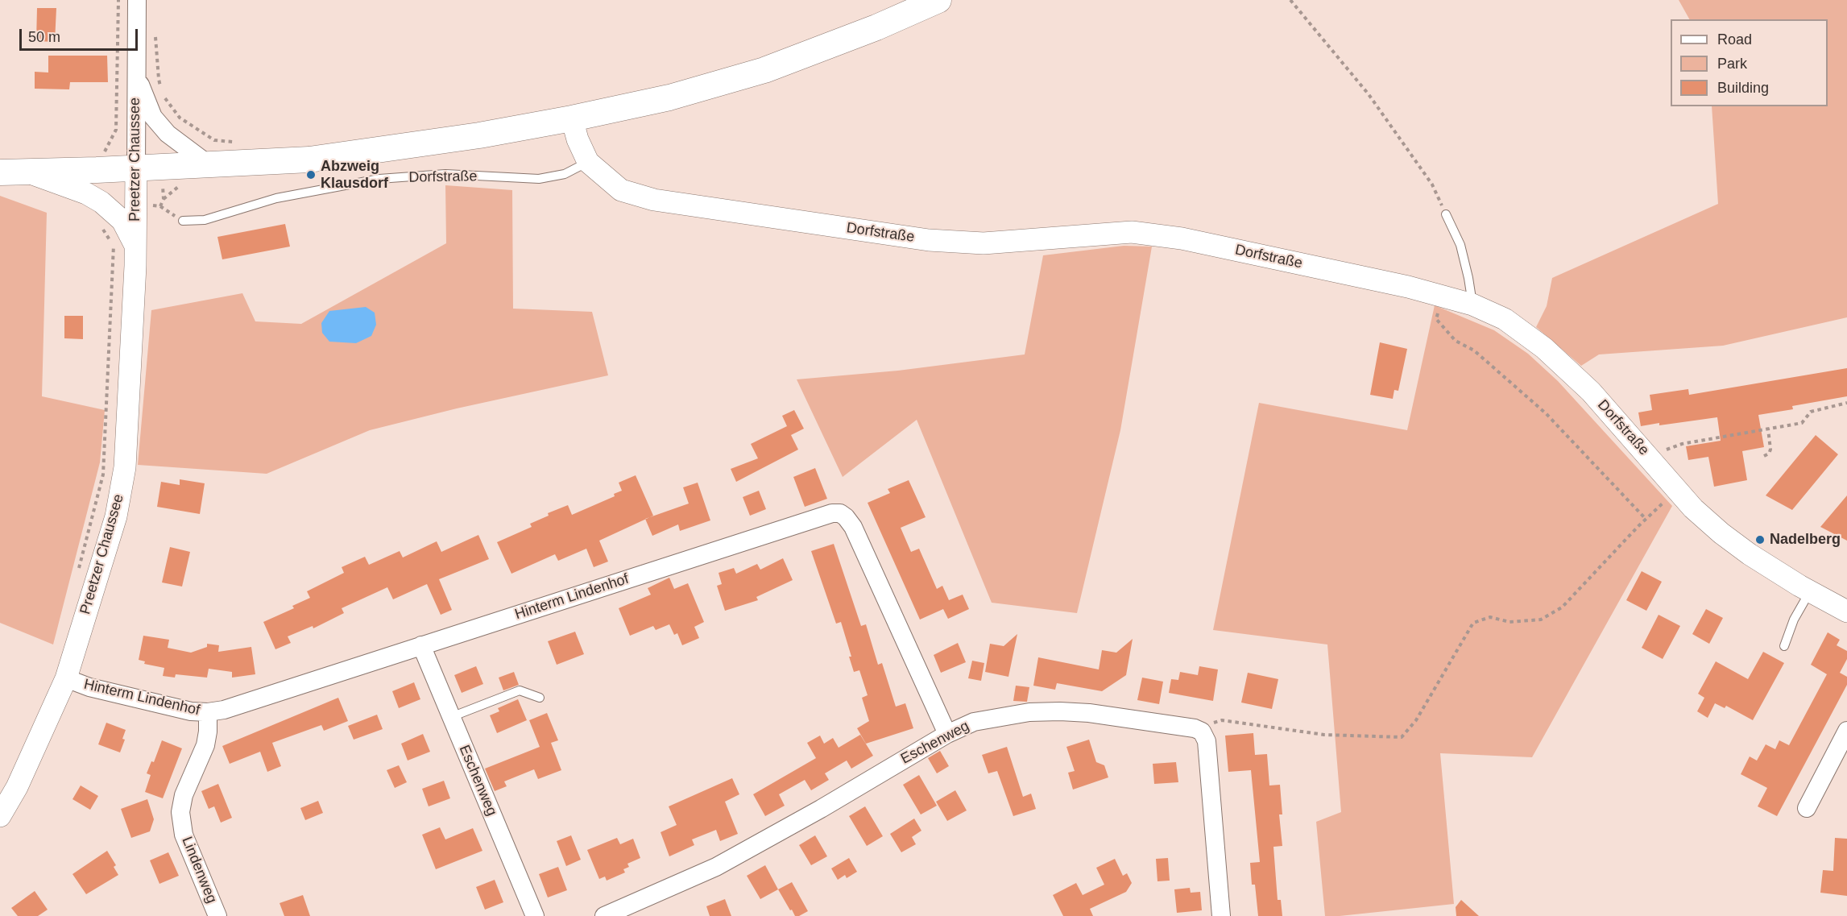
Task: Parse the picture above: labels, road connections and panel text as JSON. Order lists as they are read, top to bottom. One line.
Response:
{"streets":{"street":["Preetzer Chaussee","Dorfstraße","Hinterm Lindenhof","Eschenweg","Lindenweg"]},"crossings":[["Preetzer Chaussee","Hinterm Lindenhof"],["Hinterm Lindenhof","Eschenweg"],["Hinterm Lindenhof","Lindenweg"]],"places":["Abzweig Klausdorf","Nadelberg"],"legend":["Road","Park","Building"],"scale_bar":"50 m"}
